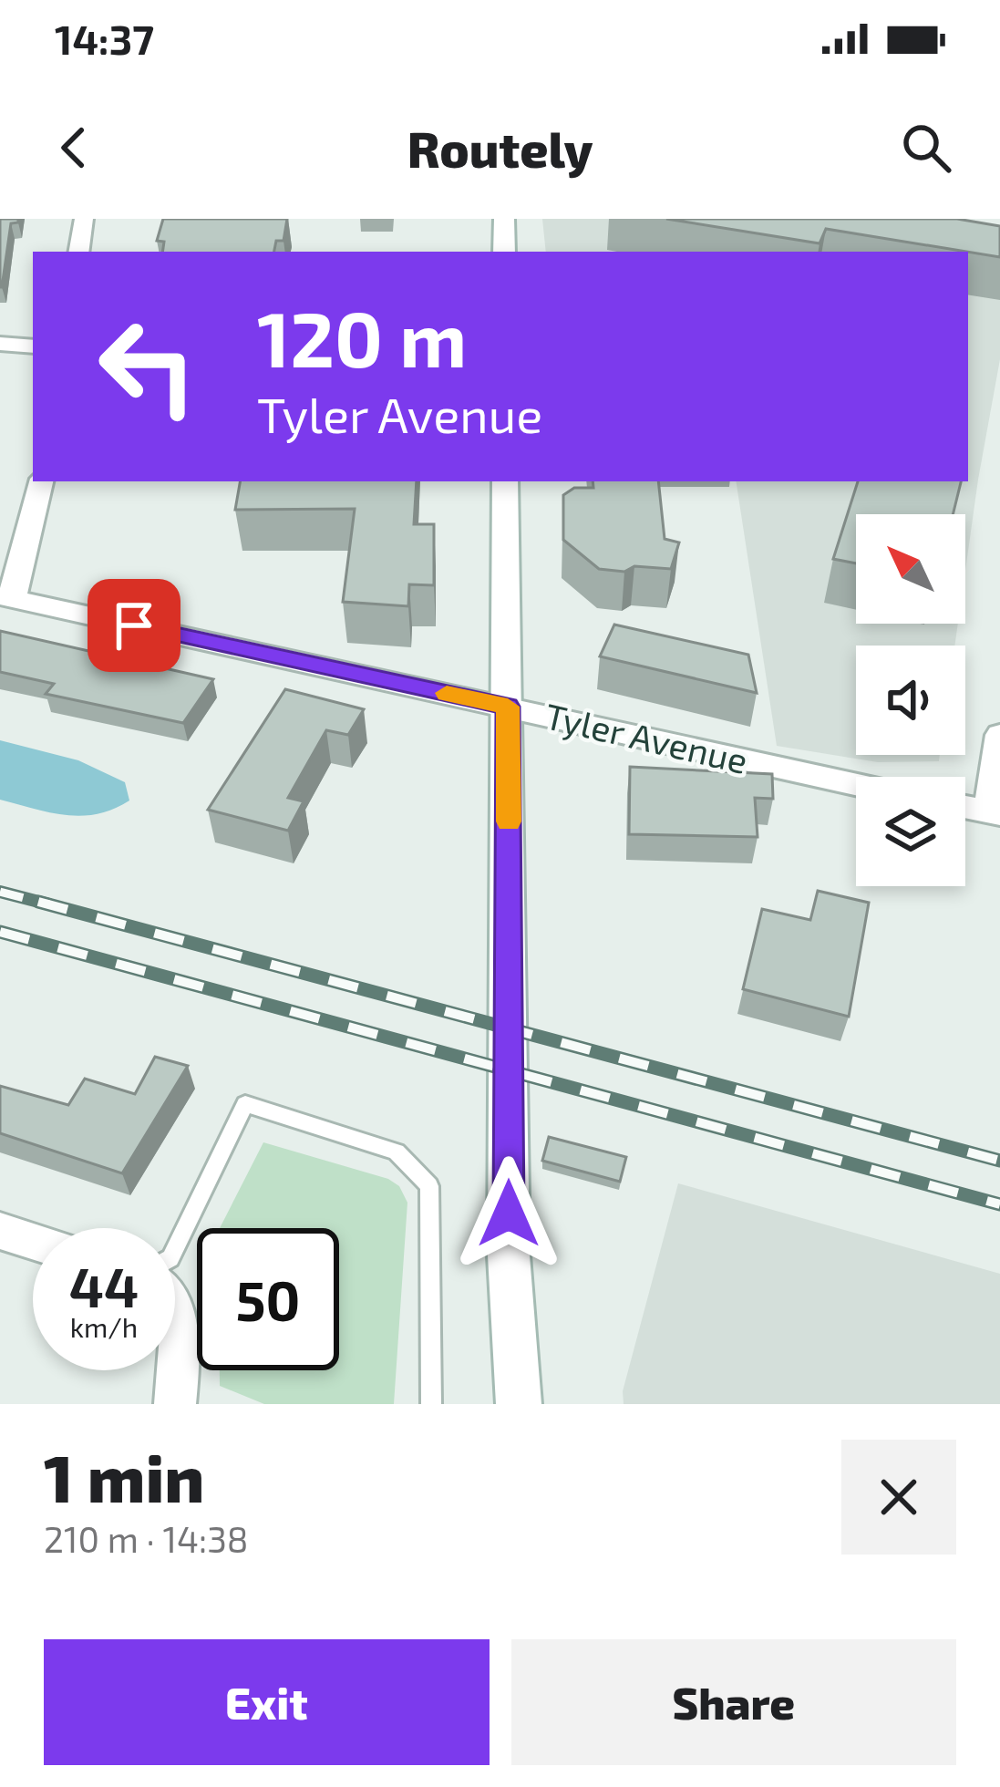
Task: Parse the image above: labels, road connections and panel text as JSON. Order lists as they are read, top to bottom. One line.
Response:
{"streets":{"street":["Tyler Avenue"]},"north":"top left","page":{"status":"14:37","header":"Routely","turn":["120 m","Tyler Avenue"],"speed":"44 km/h","limit":"50","heading":["1 min","210 m · 14:38"],"buttons":["Exit","Share"]}}
